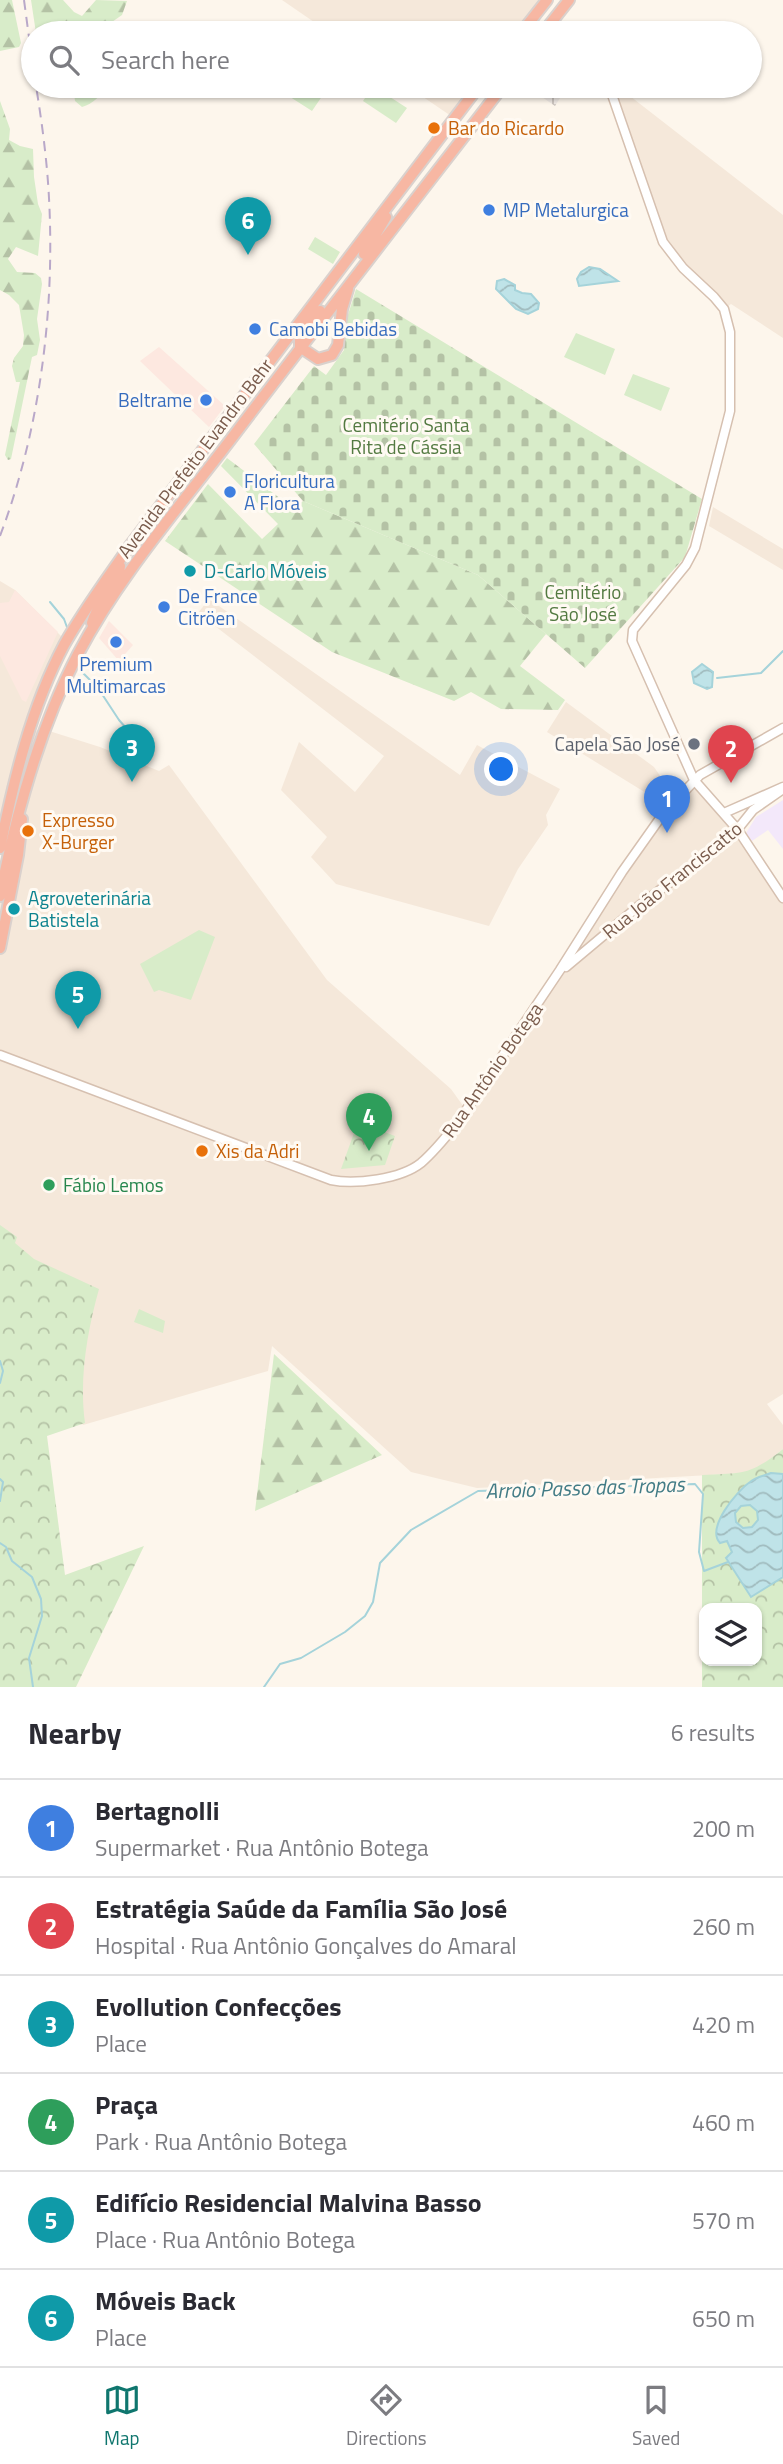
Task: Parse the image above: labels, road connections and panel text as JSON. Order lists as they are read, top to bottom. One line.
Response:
{"streets":{"highway":["Avenida Prefeito Evandro Behr"],"street":["Rua João Franciscatto","Rua Antônio Botega"]},"crossings":[["Rua João Franciscatto","Rua Antônio Botega"]],"water":["Arroio Passo das Tropas"],"parks":["Cemitério Santa Rita de Cássia","Cemitério São José"],"places":["Bar do Ricardo","MP Metalurgica","Camobi Bebidas","Beltrame","Floricultura A Flora","D-Carlo Móveis","De France Citröen","Premium Multimarcas","Capela São José","Expresso X-Burger","Agroveterinária Batistela","Xis da Adri","Fábio Lemos"],"page":{"search":"Search here","pins":["6","3","2","1","5","4"],"heading":["Nearby","6 results"],"list":[{"mark":"1","name":"Bertagnolli","note":"Supermarket · Rua Antônio Botega","value":"200 m"},{"mark":"2","name":"Estratégia Saúde da Família São José","note":"Hospital · Rua Antônio Gonçalves do Amaral","value":"260 m"},{"mark":"3","name":"Evollution Confecções","note":"Place","value":"420 m"},{"mark":"4","name":"Praça","note":"Park · Rua Antônio Botega","value":"460 m"},{"mark":"5","name":"Edifício Residencial Malvina Basso","note":"Place · Rua Antônio Botega","value":"570 m"},{"mark":"6","name":"Móveis Back","note":"Place","value":"650 m"}],"nav":["Map","Directions","Saved"]}}
